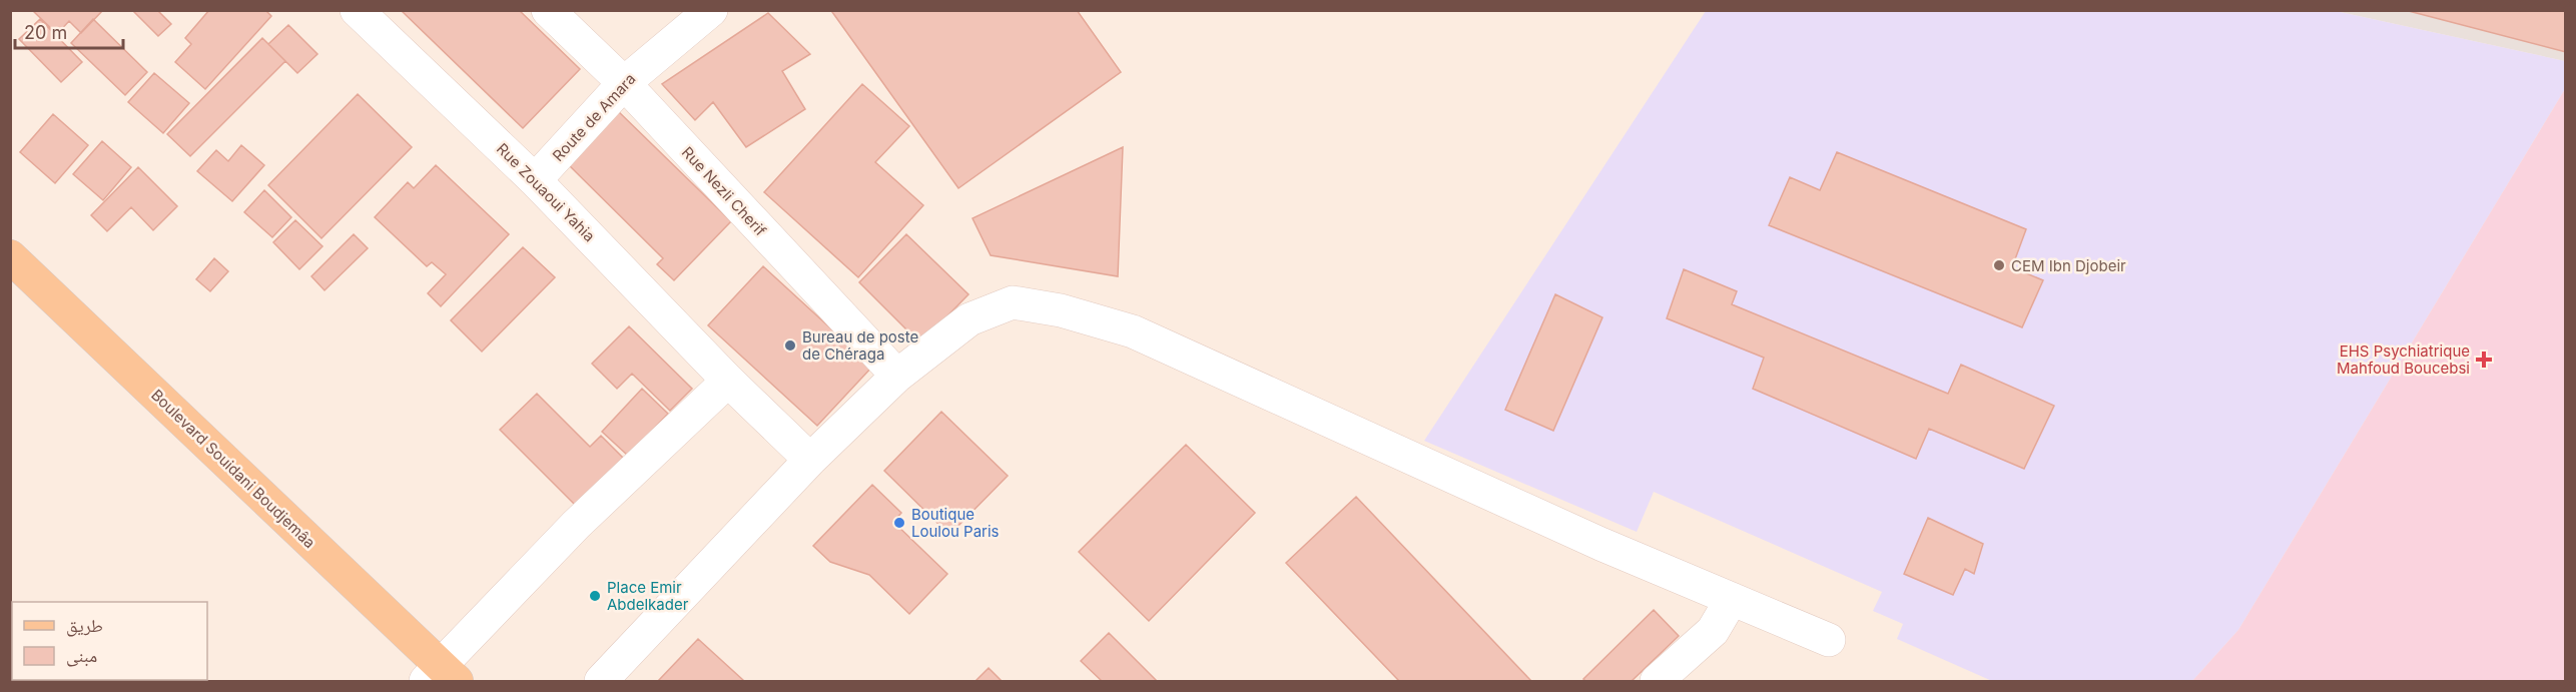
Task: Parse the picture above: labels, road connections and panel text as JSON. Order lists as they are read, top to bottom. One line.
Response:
{"streets":{"main road":["Boulevard Souidani Boudjemâa"],"street":["Route de Amara","Rue Nezli Cherif","Rue Zouaoui Yahia"]},"crossings":[["Route de Amara","Rue Nezli Cherif"],["Route de Amara","Rue Zouaoui Yahia"]],"places":{"other":["CEM Ibn Djobeir","Bureau de poste de Chéraga","Boutique Loulou Paris","Place Emir Abdelkader"],"health":["EHS Psychiatrique Mahfoud Boucebsi"]},"legend":["طريق","مبنى"],"scale_bar":"20 m"}
